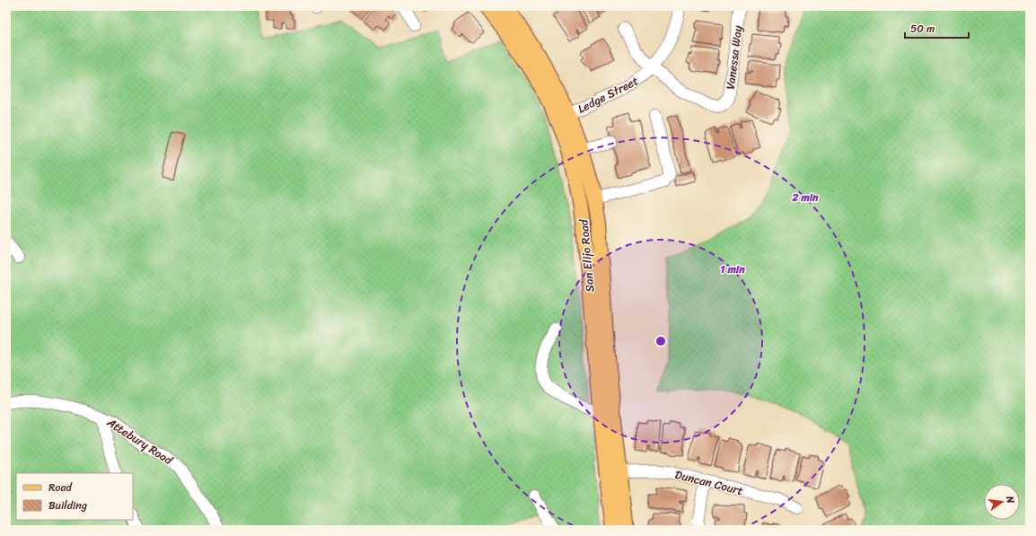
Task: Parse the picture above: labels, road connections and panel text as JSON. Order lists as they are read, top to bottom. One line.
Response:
{"streets":{"main road":["San Elijo Road"],"street":["Vanessa Way","Ledge Street","Attebury Road","Duncan Court"]},"crossings":[["Vanessa Way","Ledge Street"],["Ledge Street","San Elijo Road"],["San Elijo Road","Duncan Court"]],"legend":["Road","Building"],"scale_bar":"50 m","north":"right","rings":["2 min","1 min"]}
